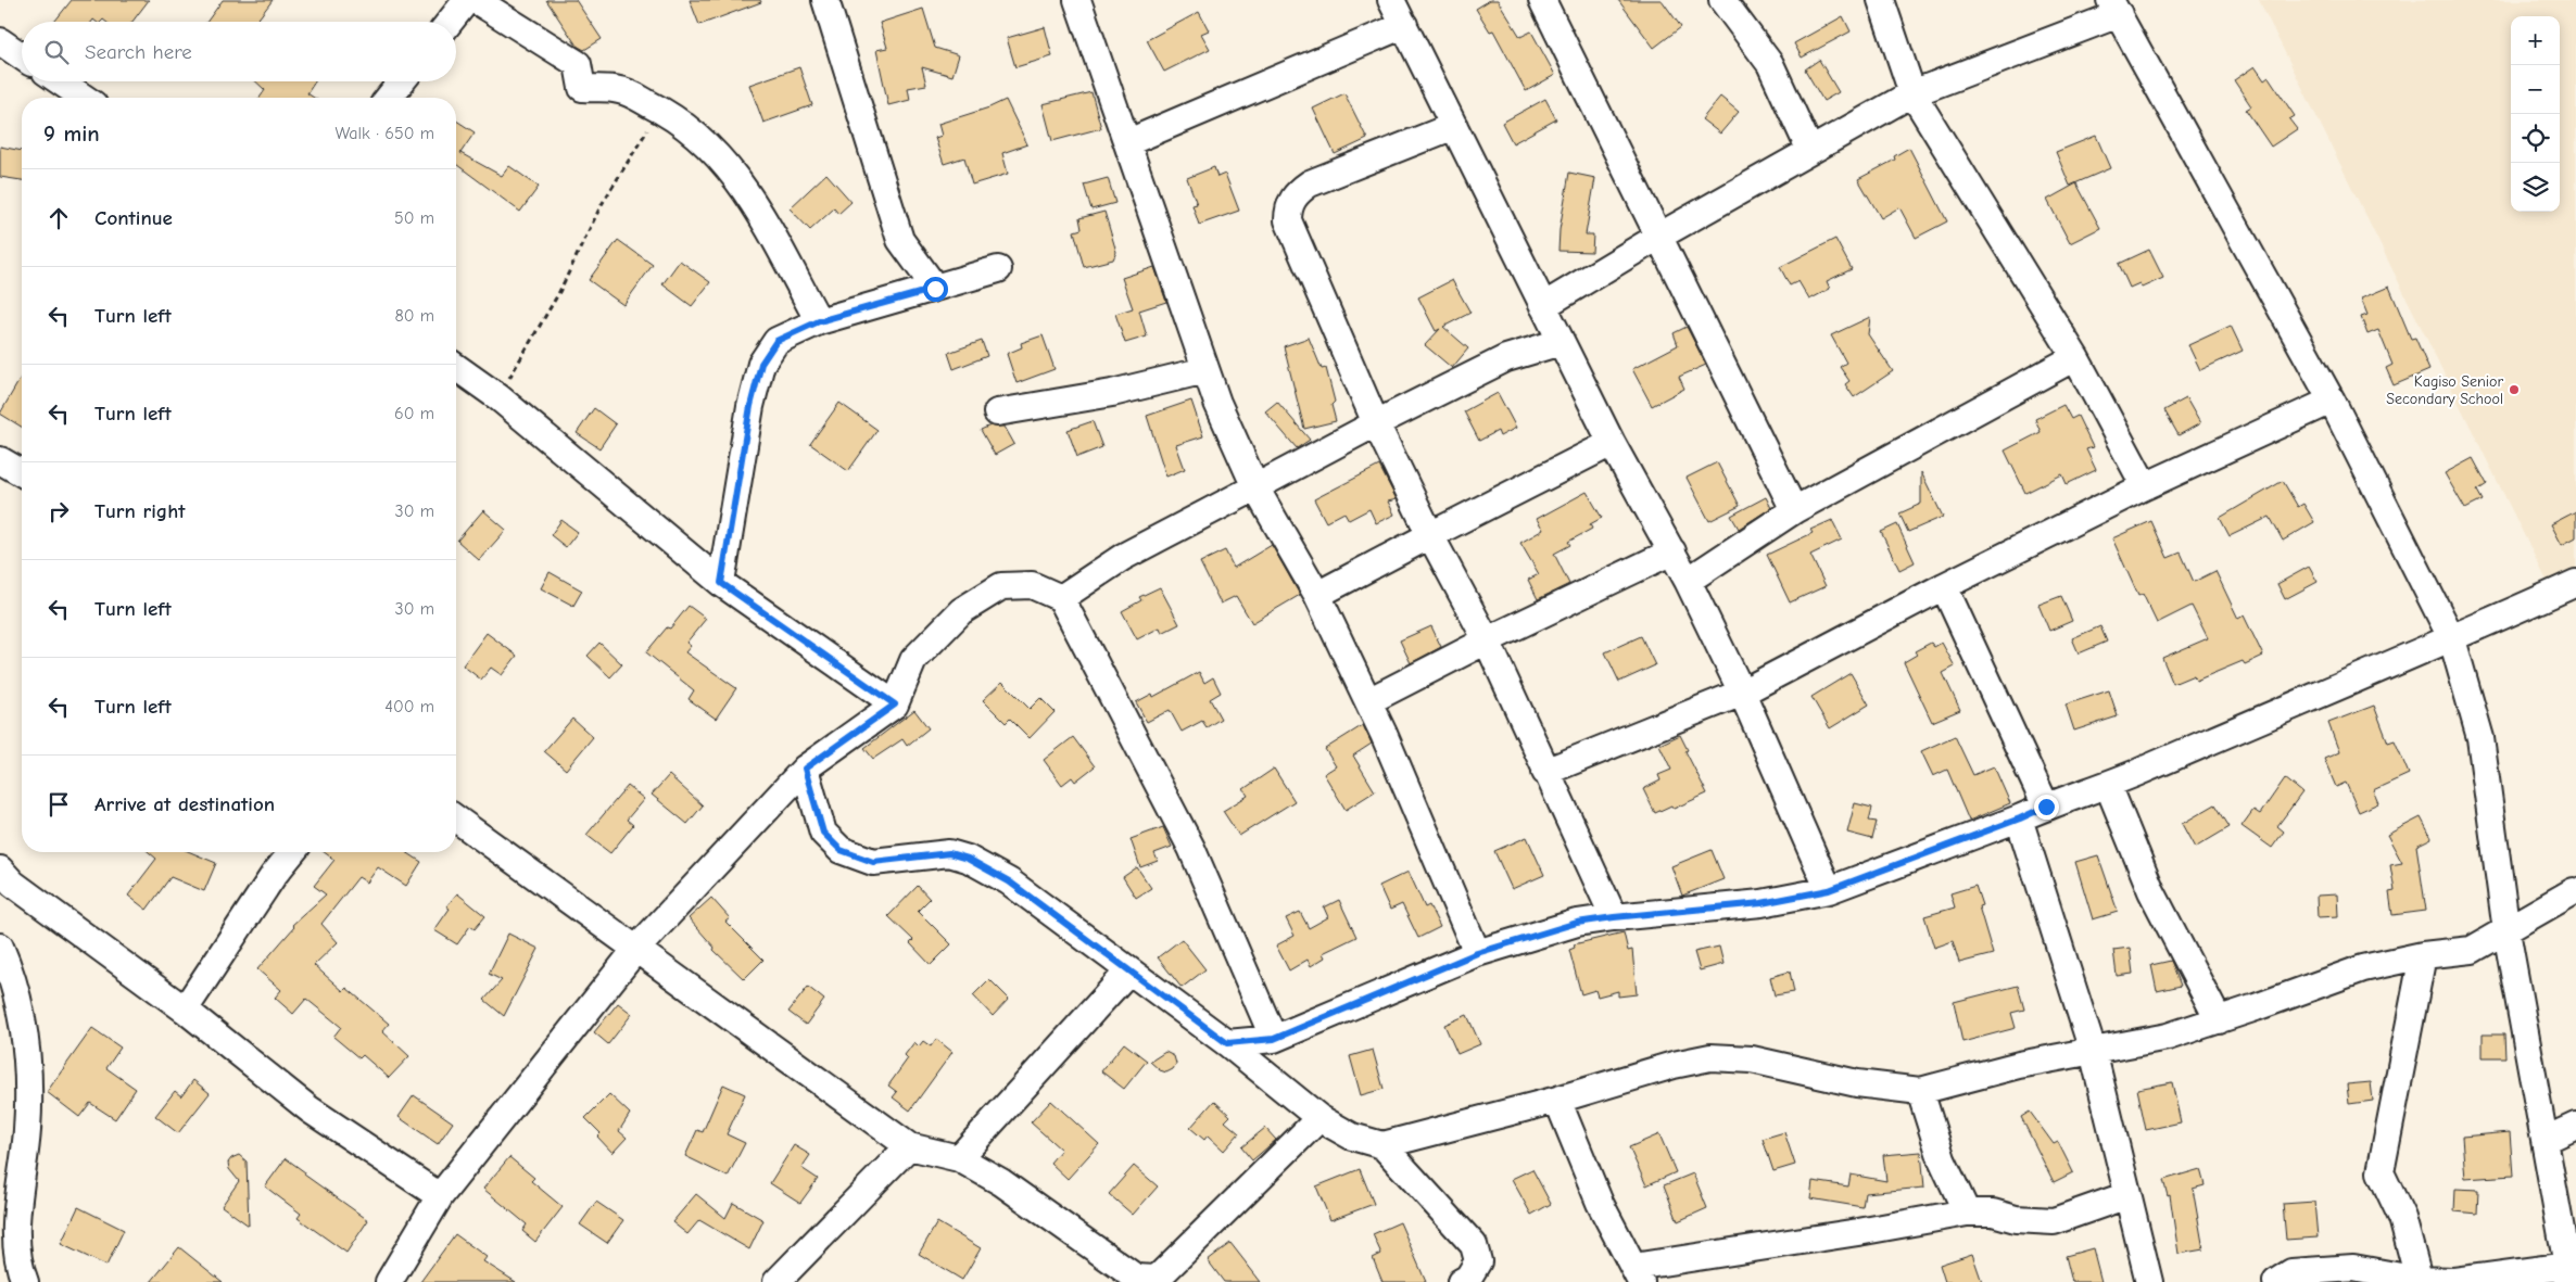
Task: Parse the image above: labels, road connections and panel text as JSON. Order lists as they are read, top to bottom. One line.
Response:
{"places":["Kagiso Senior Secondary School"],"page":{"map_buttons":["+","−"],"search":"Search here","heading":["9 min","Walk · 650 m"],"list":[["Continue","50 m"],["Turn left","80 m"],["Turn left","60 m"],["Turn right","30 m"],["Turn left","30 m"],["Turn left","400 m"],"Arrive at destination"]}}
